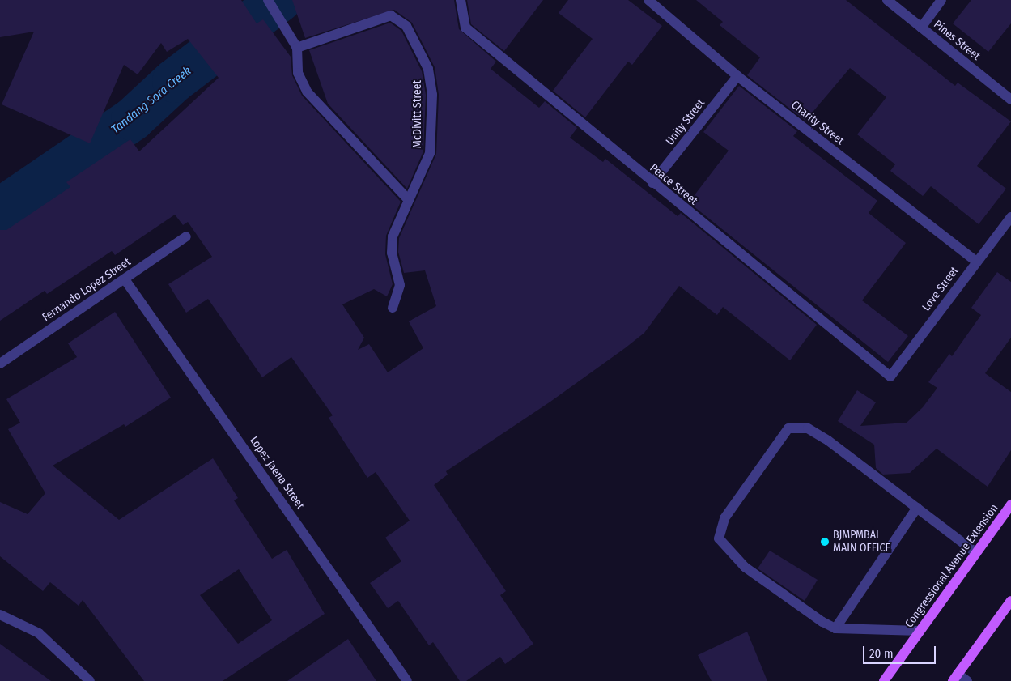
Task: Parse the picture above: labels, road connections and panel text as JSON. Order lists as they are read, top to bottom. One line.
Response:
{"streets":{"main road":["Congressional Avenue Extension"],"street":["Pines Street","McDivitt Street","Unity Street","Charity Street","Peace Street","Love Street","Fernando Lopez Street","Lopez Jaena Street"]},"crossings":[["Unity Street","Charity Street"],["Unity Street","Peace Street"],["Charity Street","Love Street"],["Peace Street","Love Street"],["Fernando Lopez Street","Lopez Jaena Street"]],"water":["Tandang Sora Creek"],"places":["BJMPMBAI MAIN OFFICE"],"scale_bar":"20 m"}
